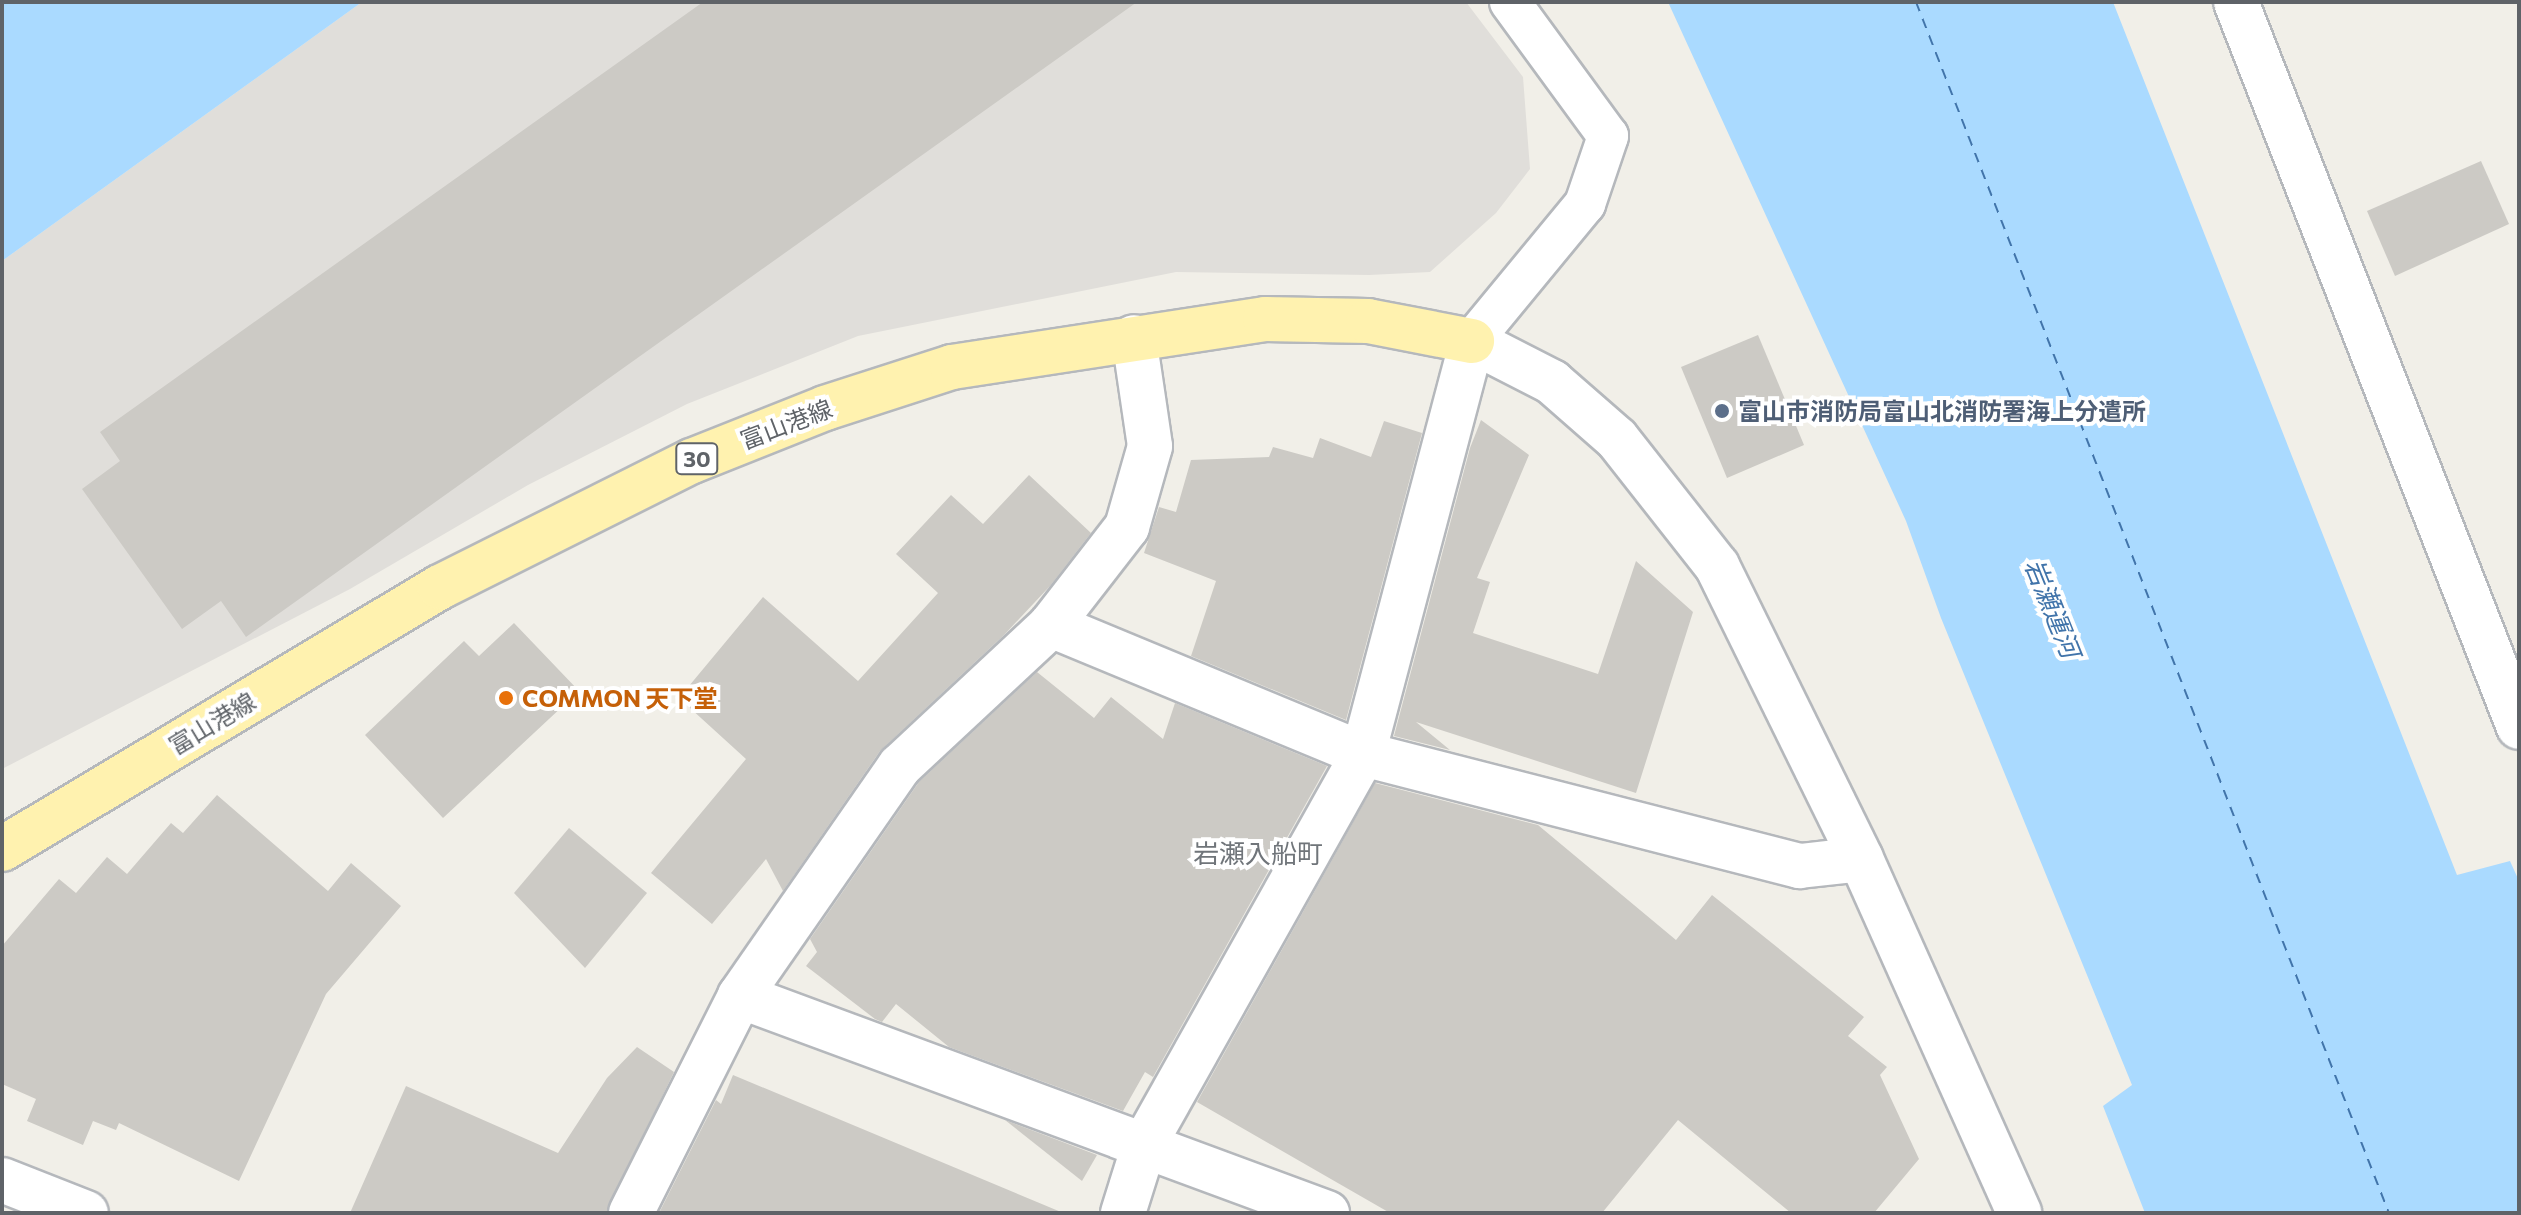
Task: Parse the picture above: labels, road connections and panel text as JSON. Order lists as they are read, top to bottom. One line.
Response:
{"streets":{"main road":["富山港線","30"]},"districts":["岩瀬入船町"],"water":["岩瀬運河"],"places":["富山市消防局富山北消防署海上分遣所","COMMON 天下堂"]}
